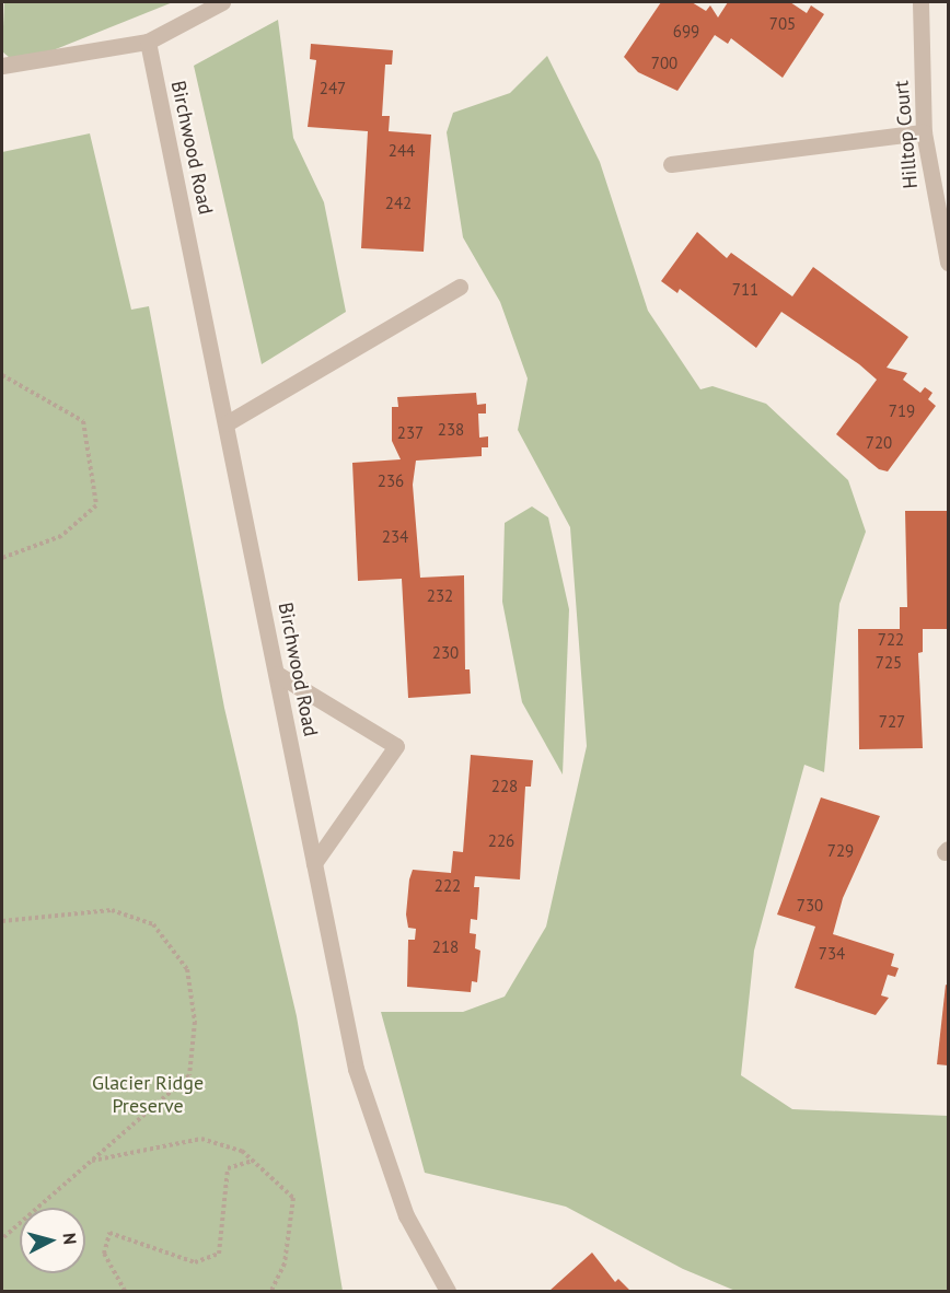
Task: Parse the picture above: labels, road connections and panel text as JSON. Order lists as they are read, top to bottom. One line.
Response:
{"streets":{"street":["Hilltop Court","Birchwood Road"]},"parks":["Glacier Ridge Preserve"],"house_numbers":["705","699","700","247","244","242","711","719","238","237","720","236","234","232","722","230","725","727","228","226","729","222","730","218","734"],"north":"right"}
